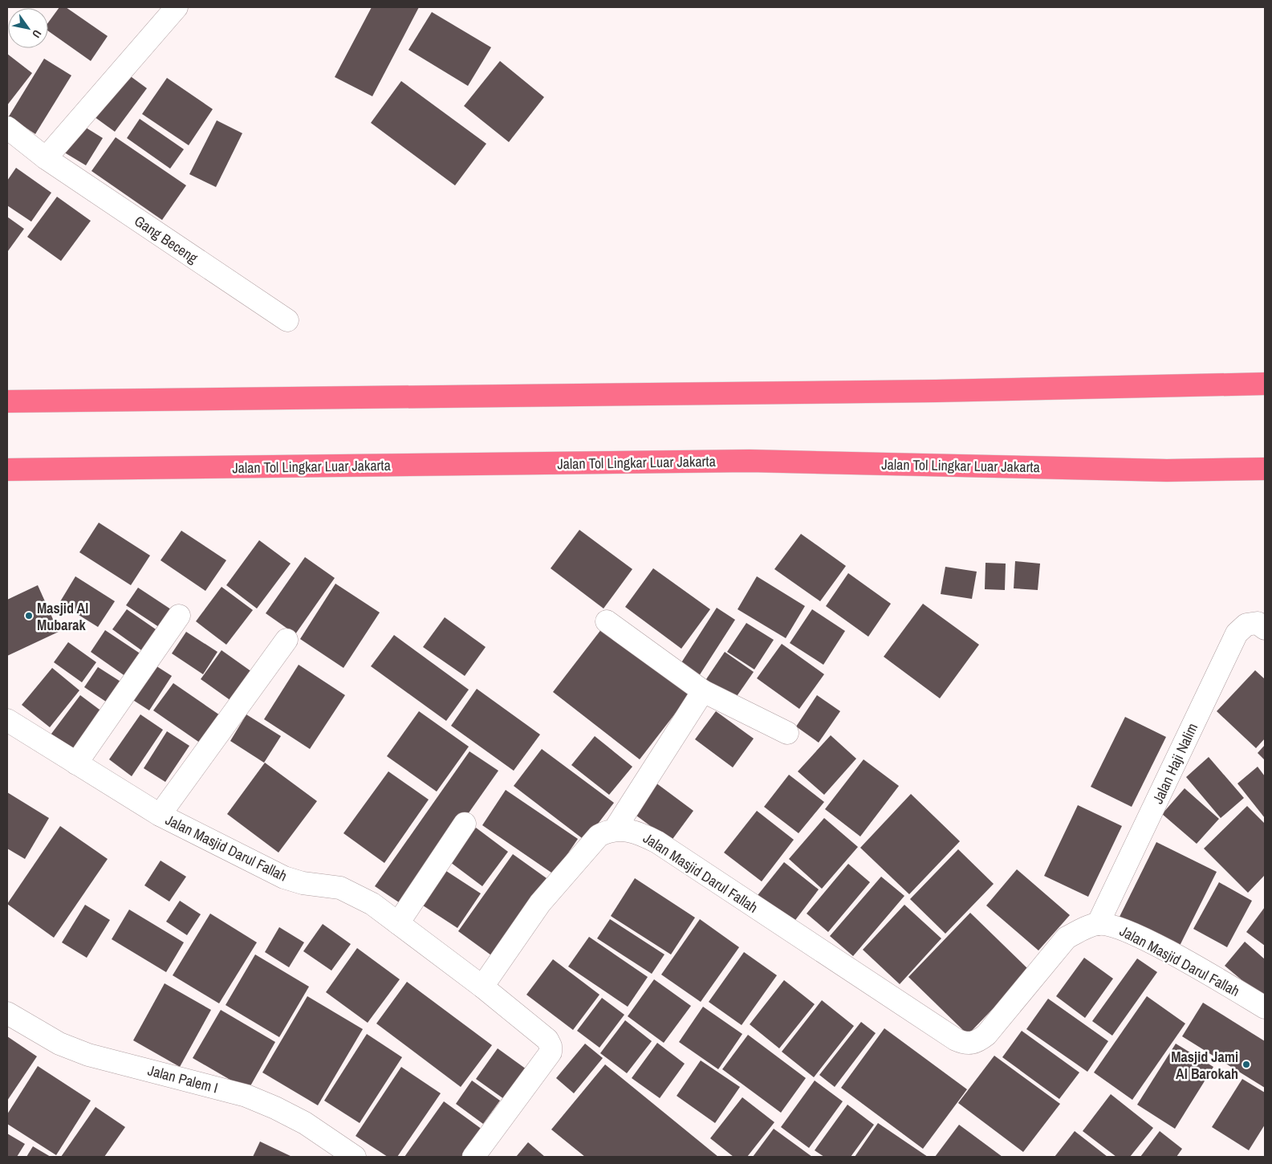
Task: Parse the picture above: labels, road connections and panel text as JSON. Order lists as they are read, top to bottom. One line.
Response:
{"streets":{"highway":["Jalan Tol Lingkar Luar Jakarta"],"street":["Gang Beceng","Jalan Haji Nalim","Jalan Masjid Darul Fallah","Jalan Palem I"]},"crossings":[["Jalan Haji Nalim","Jalan Masjid Darul Fallah"]],"places":["Masjid Al Mubarak","Masjid Jami Al Barokah"],"north":"bottom right"}
